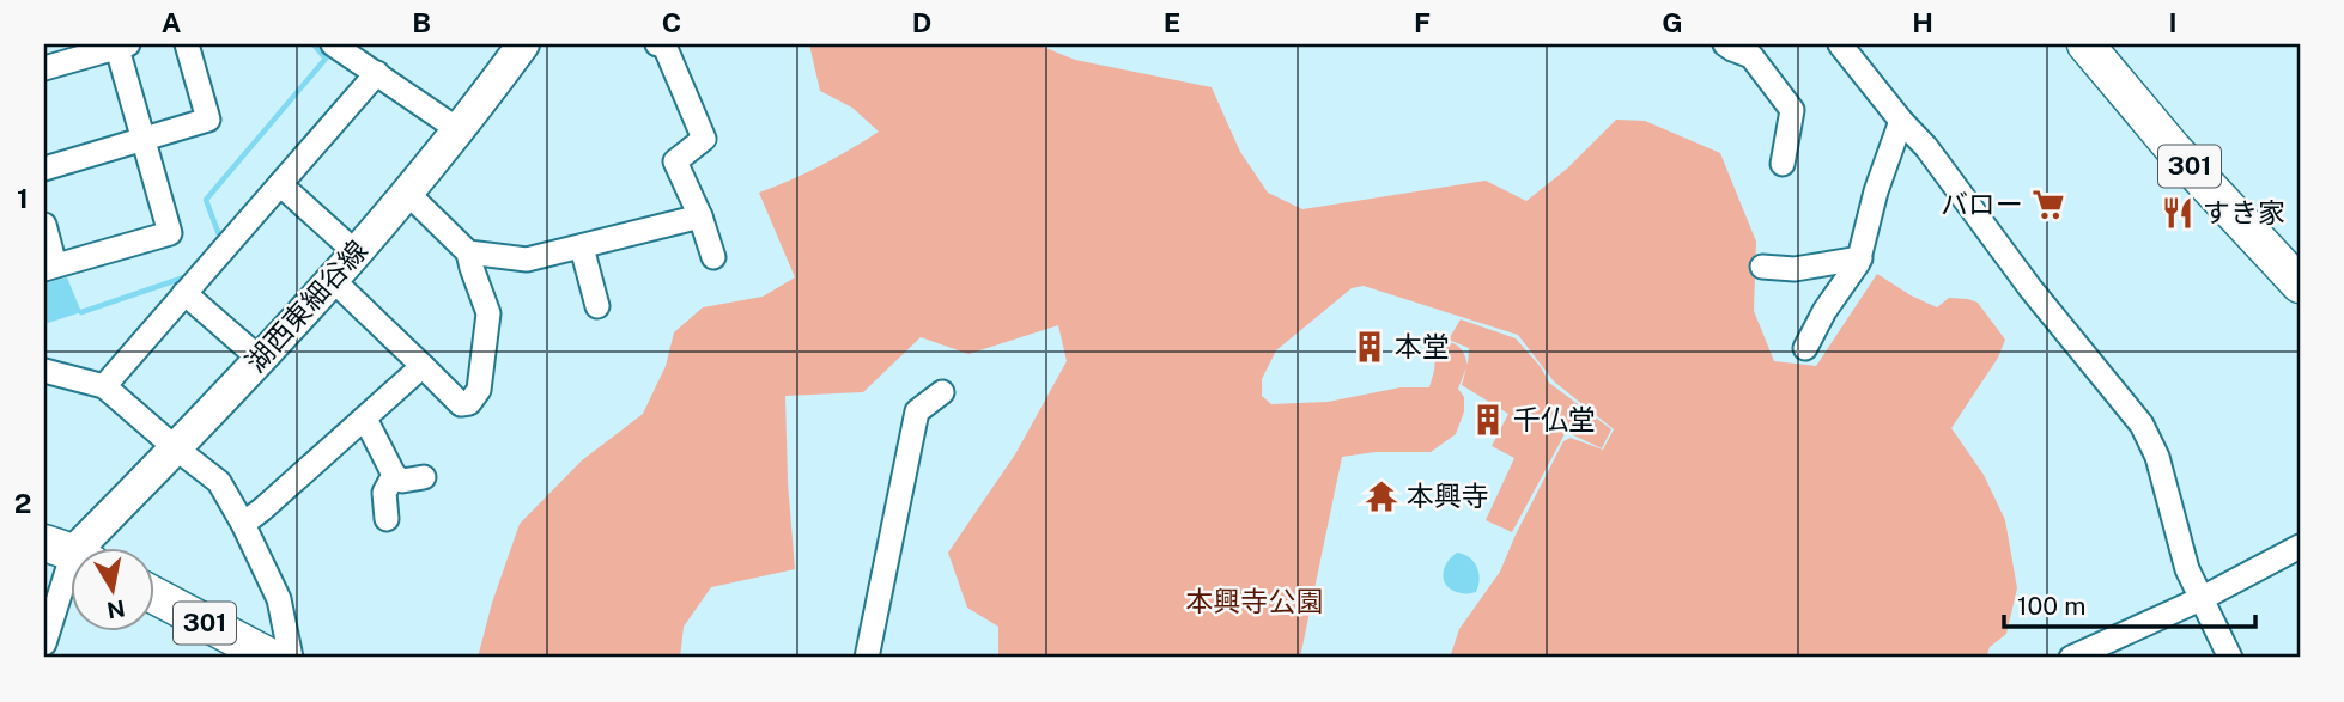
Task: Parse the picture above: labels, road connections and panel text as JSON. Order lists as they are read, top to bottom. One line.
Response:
{"streets":{"highway":["301"],"main road":["湖西東細谷線"]},"parks":["本興寺公園"],"places":{"supermarket":["バロー"],"restaurant":["すき家"],"building":["本堂","千仏堂"],"temple":["本興寺"]},"scale_bar":"100 m","north":"bottom","grid":{"columns":["A","B","C","D","E","F","G","H","I"],"rows":["1","2"]}}
